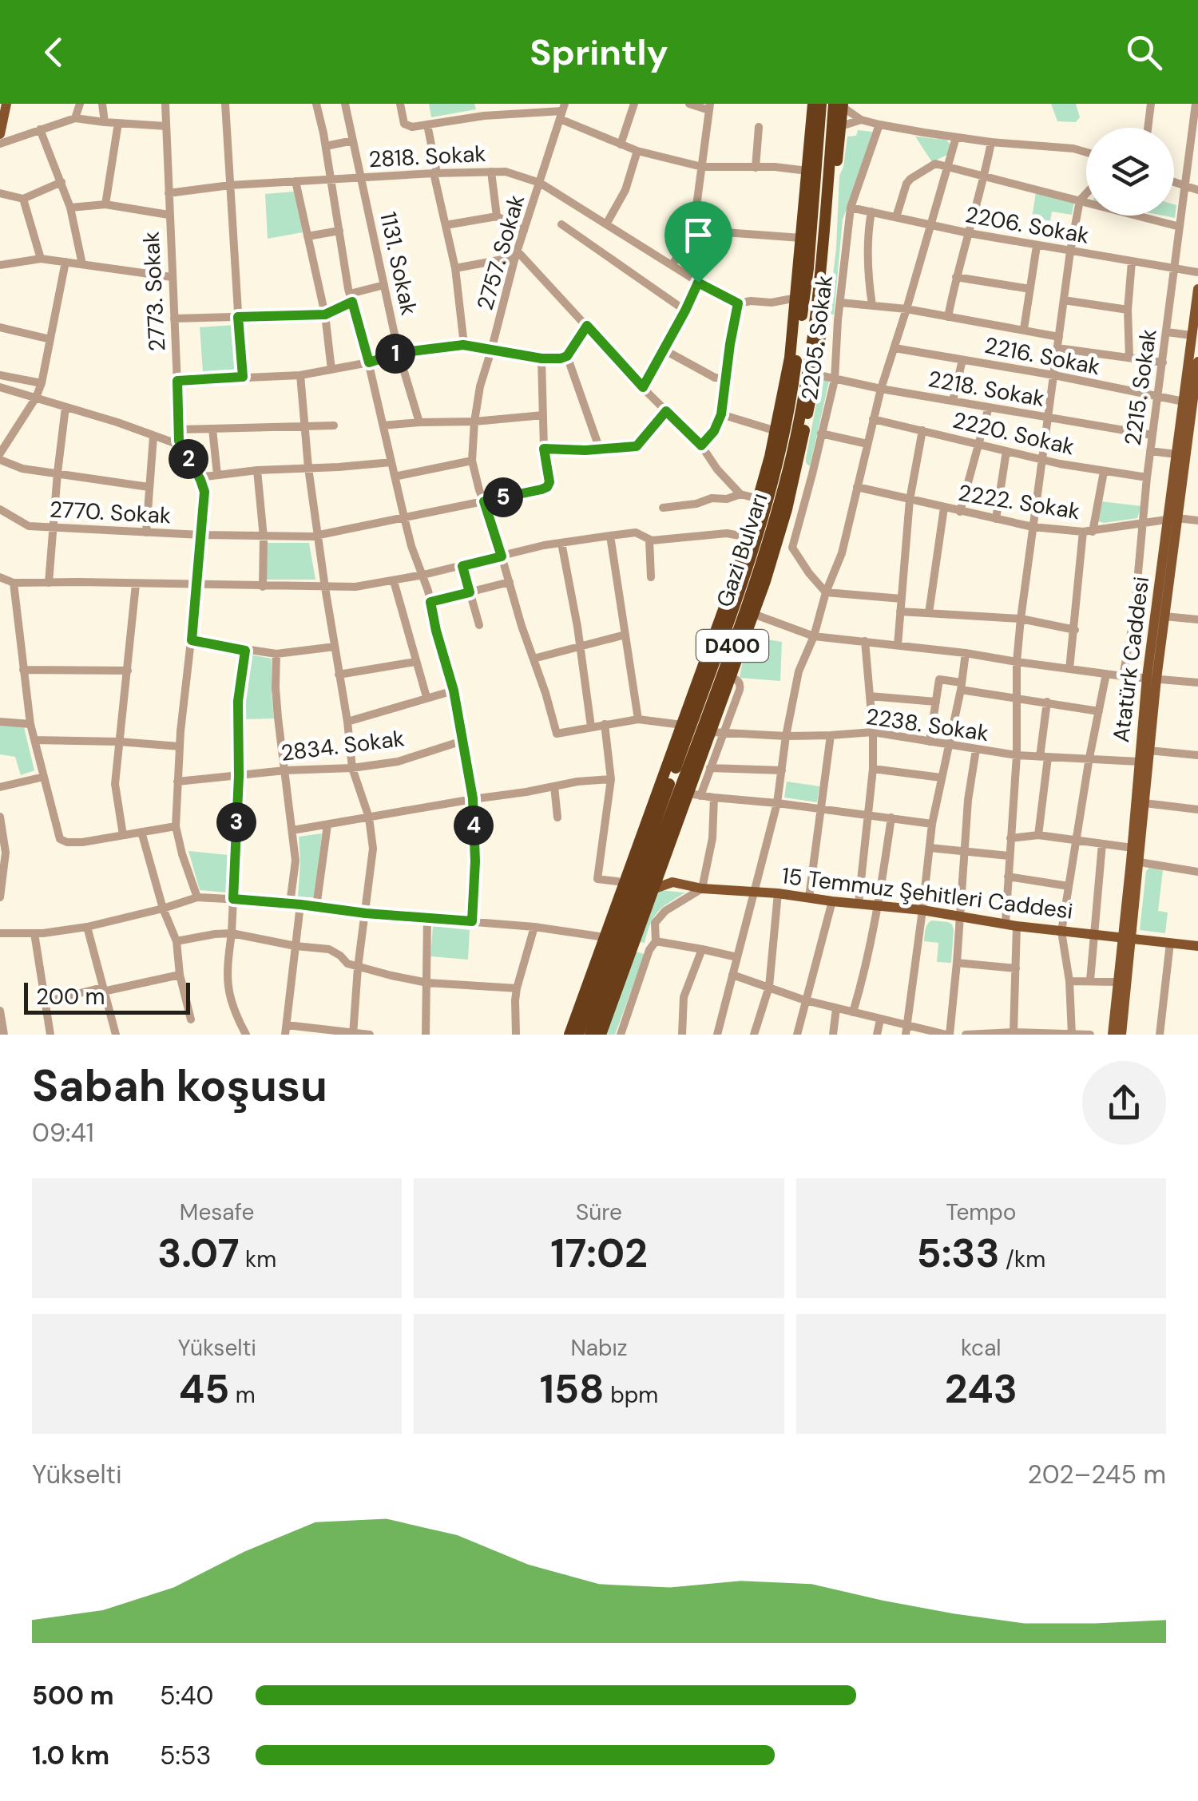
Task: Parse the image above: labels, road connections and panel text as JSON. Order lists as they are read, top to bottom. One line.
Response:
{"streets":{"highway":["Gazi Bulvarı","D400"],"main road":["Atatürk Caddesi","15 Temmuz Şehitleri Caddesi"],"street":["2818. Sokak","2206. Sokak","2757. Sokak","1131. Sokak","2773. Sokak","2205. Sokak","2216. Sokak","2215. Sokak","2218. Sokak","2220. Sokak","2222. Sokak","2770. Sokak","2238. Sokak","2834. Sokak"]},"crossings":[["2818. Sokak","2757. Sokak"],["2818. Sokak","1131. Sokak"],["2818. Sokak","2773. Sokak"],["2206. Sokak","2205. Sokak"],["2206. Sokak","2215. Sokak"],["2757. Sokak","2770. Sokak"],["2773. Sokak","2770. Sokak"],["2773. Sokak","2834. Sokak"],["2205. Sokak","2218. Sokak"],["2216. Sokak","2215. Sokak"],["2216. Sokak","Atatürk Caddesi"],["2215. Sokak","2218. Sokak"],["2215. Sokak","2220. Sokak"],["2215. Sokak","2222. Sokak"],["2222. Sokak","Atatürk Caddesi"],["Atatürk Caddesi","2238. Sokak"],["Atatürk Caddesi","15 Temmuz Şehitleri Caddesi"]],"scale_bar":"200 m","page":{"header":"Sprintly","pins":["1","2","5","3","4"],"scale":"200 m","heading":["Sabah koşusu","09:41"],"stats":[["Mesafe","3.07 km"],["Süre","17:02"],["Tempo","5:33 /km"],["Yükselti","45 m"],["Nabız","158 bpm"],["kcal","243"]],"chart":["Yükselti","202–245 m"],"list":[{"name":"500 m","note":"5:40"},{"name":"1.0 km","note":"5:53"}]}}
